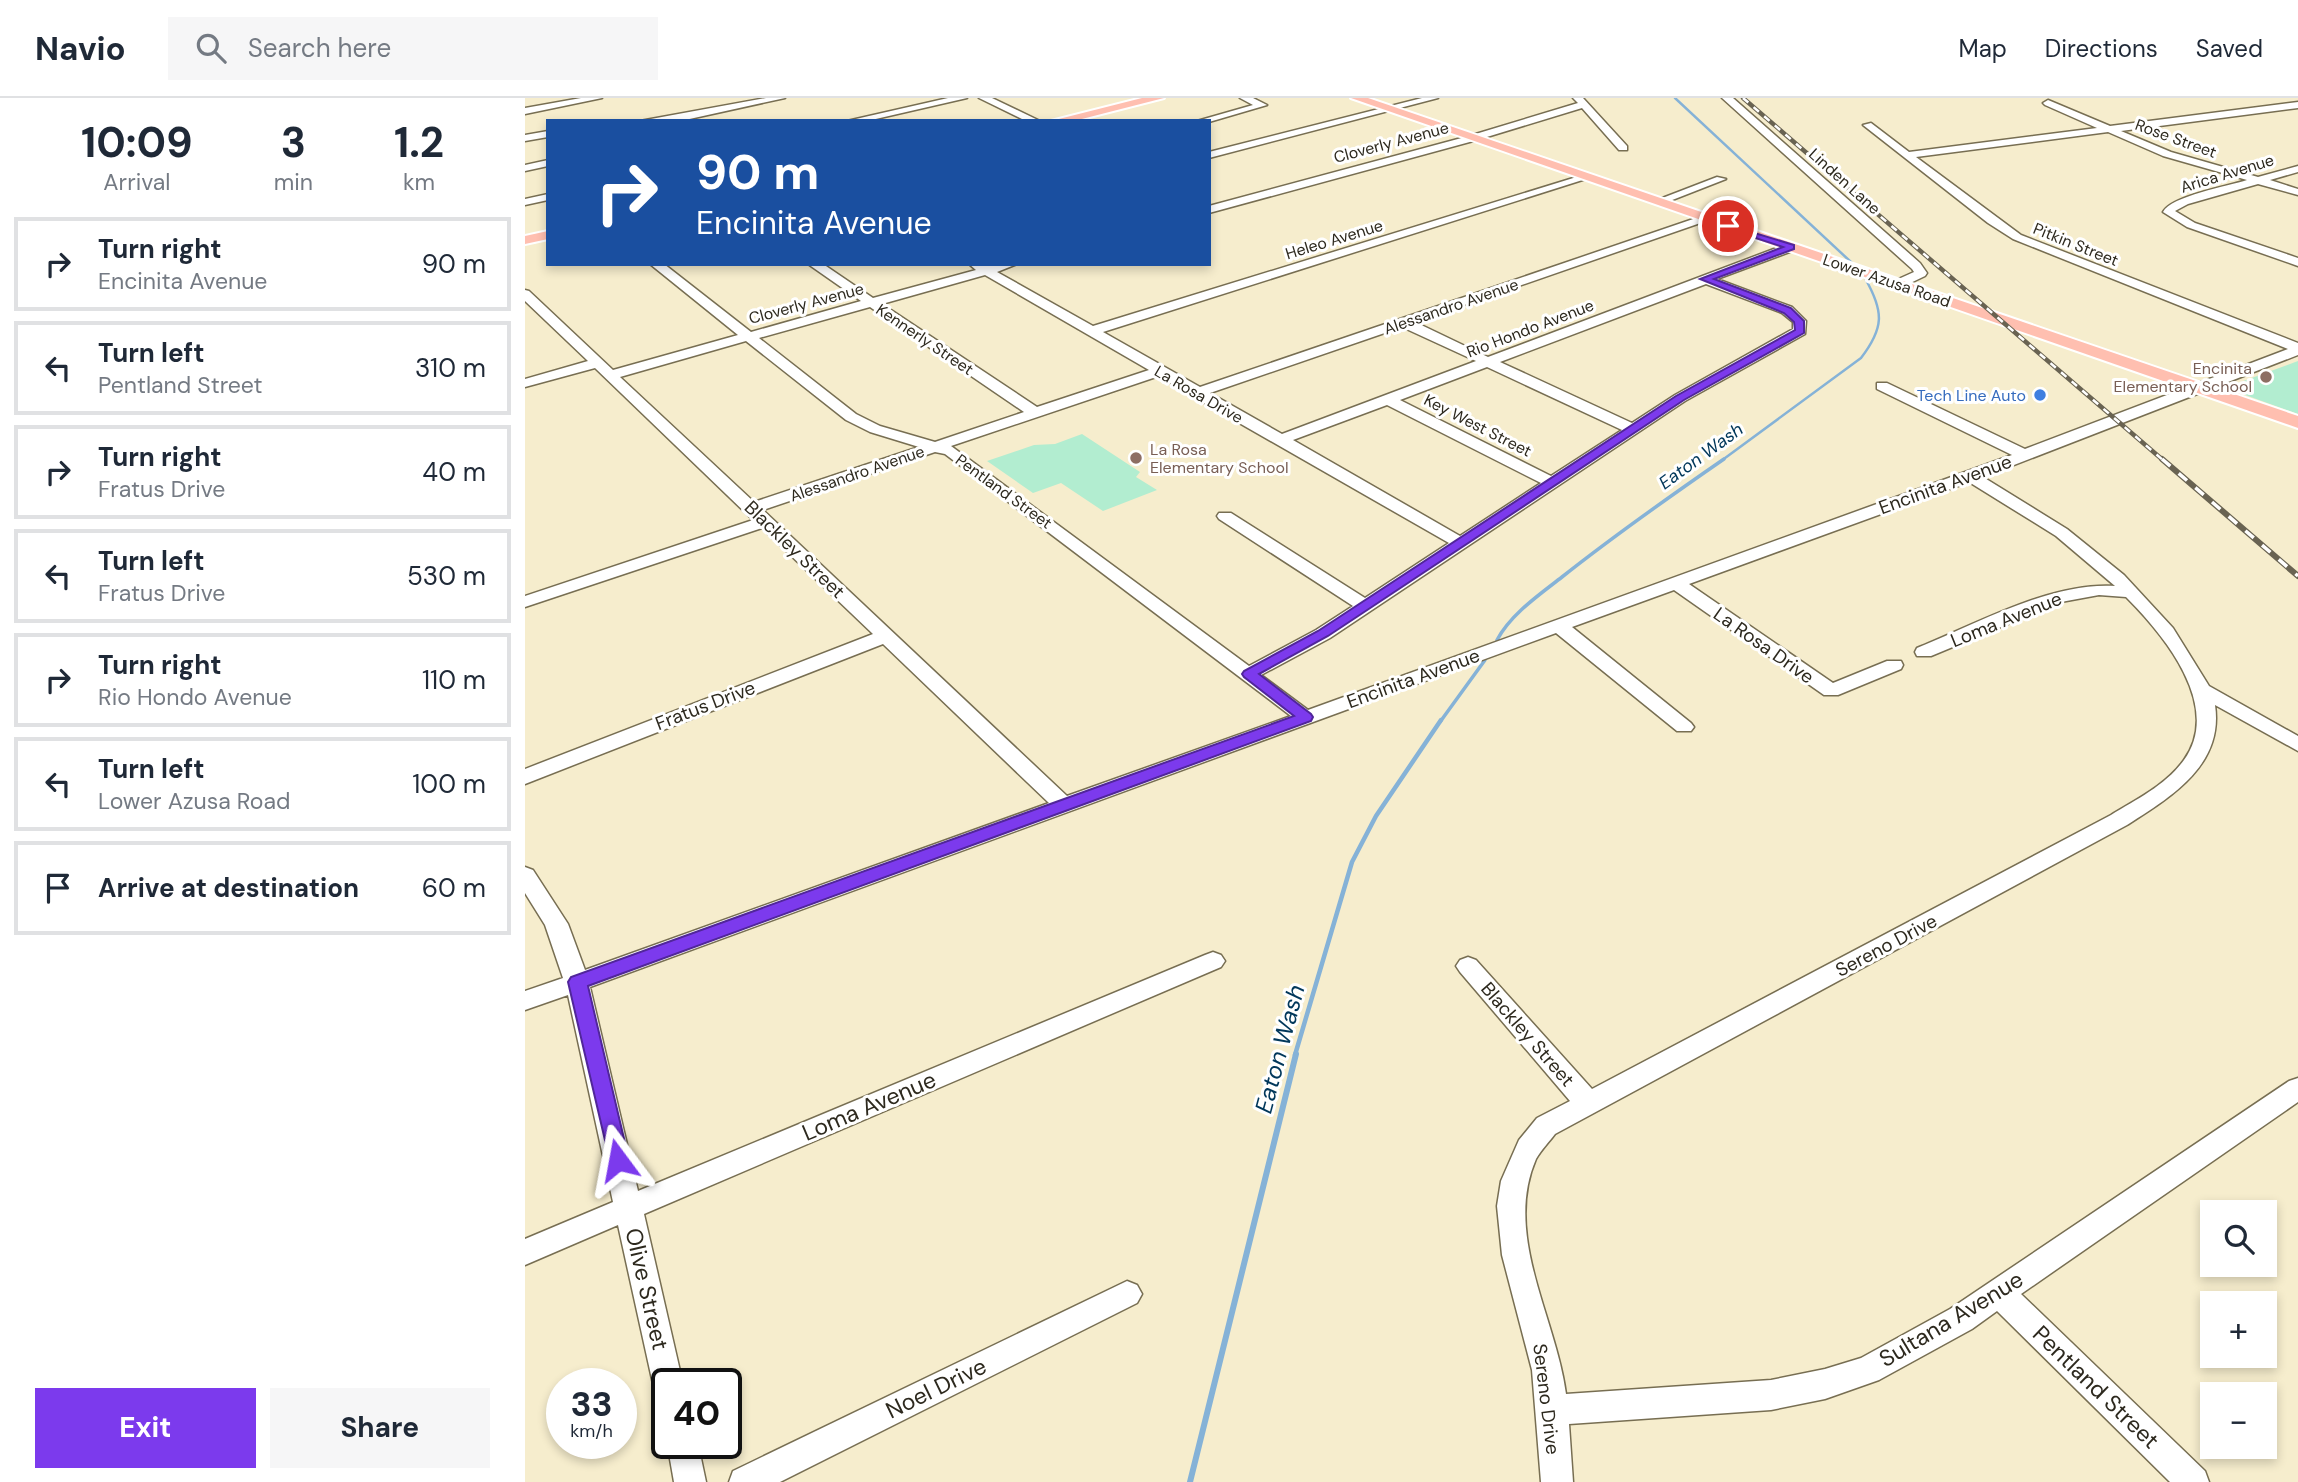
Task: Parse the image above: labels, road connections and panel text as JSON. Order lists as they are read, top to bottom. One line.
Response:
{"streets":{"main road":["Lower Azusa Road"],"street":["Rose Street","Cloverly Avenue","Arica Avenue","Linden Lane","Heleo Avenue","Pitkin Street","Alessandro Avenue","Rio Hondo Avenue","Kennerly Street","La Rosa Drive","Key West Street","Encinita Avenue","Pentland Street","Blackley Street","Loma Avenue","Fratus Drive","Sereno Drive","Olive Street","Sultana Avenue","Noel Drive"]},"crossings":[["Rose Street","Arica Avenue"],["Cloverly Avenue","Lower Azusa Road"],["Cloverly Avenue","Kennerly Street"],["Cloverly Avenue","La Rosa Drive"],["Cloverly Avenue","Pentland Street"],["Cloverly Avenue","Blackley Street"],["Linden Lane","Lower Azusa Road"],["Heleo Avenue","Lower Azusa Road"],["Heleo Avenue","La Rosa Drive"],["Pitkin Street","Encinita Avenue"],["Lower Azusa Road","Alessandro Avenue"],["Lower Azusa Road","Rio Hondo Avenue"],["Lower Azusa Road","Encinita Avenue"],["Alessandro Avenue","Kennerly Street"],["Alessandro Avenue","La Rosa Drive"],["Alessandro Avenue","Pentland Street"],["Alessandro Avenue","Blackley Street"],["Rio Hondo Avenue","La Rosa Drive"],["Rio Hondo Avenue","Key West Street"],["La Rosa Drive","Encinita Avenue"],["Encinita Avenue","Pentland Street"],["Encinita Avenue","Blackley Street"],["Encinita Avenue","Sereno Drive"],["Encinita Avenue","Olive Street"],["Pentland Street","Sultana Avenue"],["Blackley Street","Fratus Drive"],["Blackley Street","Sereno Drive"],["Loma Avenue","Sereno Drive"],["Loma Avenue","Olive Street"],["Sereno Drive","Sultana Avenue"]],"water":["Eaton Wash"],"places":["Encinita Elementary School","Tech Line Auto","La Rosa Elementary School"],"page":{"header":"Navio","search":"Search here","nav":["Map","Directions","Saved"],"eta":["10:09","Arrival","3","min","1.2","km"],"turn":["90 m","Encinita Avenue"],"list":[{"name":"Turn right","note":"Encinita Avenue","value":"90 m"},{"name":"Turn left","note":"Pentland Street","value":"310 m"},{"name":"Turn right","note":"Fratus Drive","value":"40 m"},{"name":"Turn left","note":"Fratus Drive","value":"530 m"},{"name":"Turn right","note":"Rio Hondo Avenue","value":"110 m"},{"name":"Turn left","note":"Lower Azusa Road","value":"100 m"},{"name":"Arrive at destination","value":"60 m"}],"map_buttons":["+","−"],"speed":"33 km/h","limit":"40","buttons":["Exit","Share"]}}
